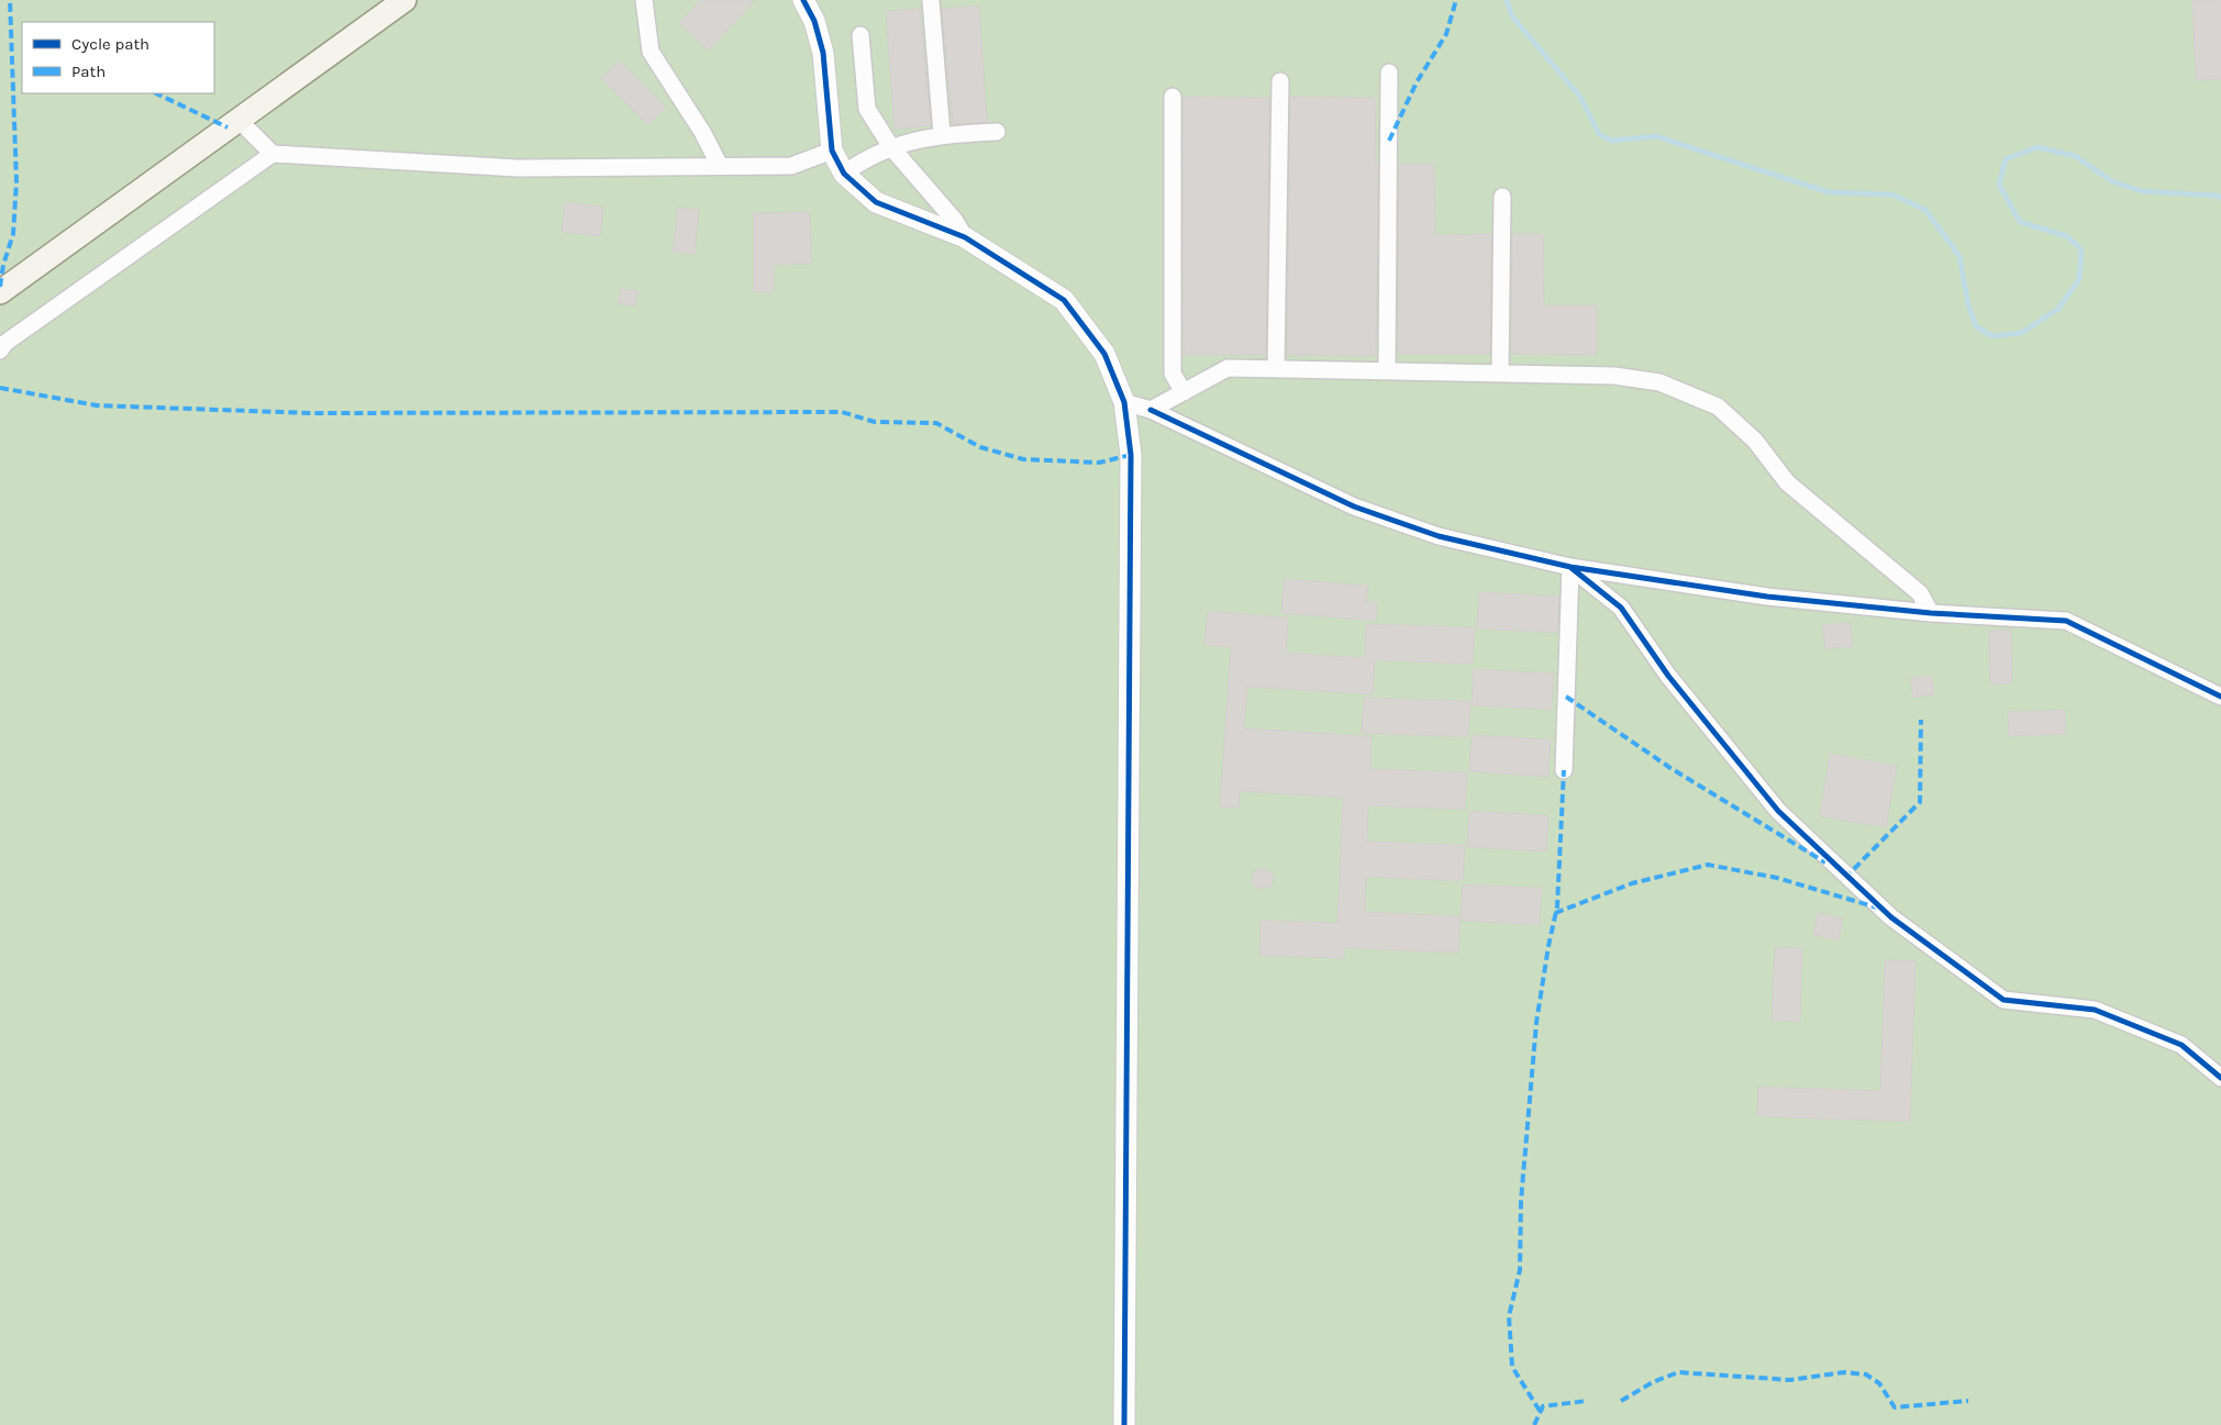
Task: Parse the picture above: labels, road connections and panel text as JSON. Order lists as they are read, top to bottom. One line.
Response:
{"legend":["Cycle path","Path"]}
